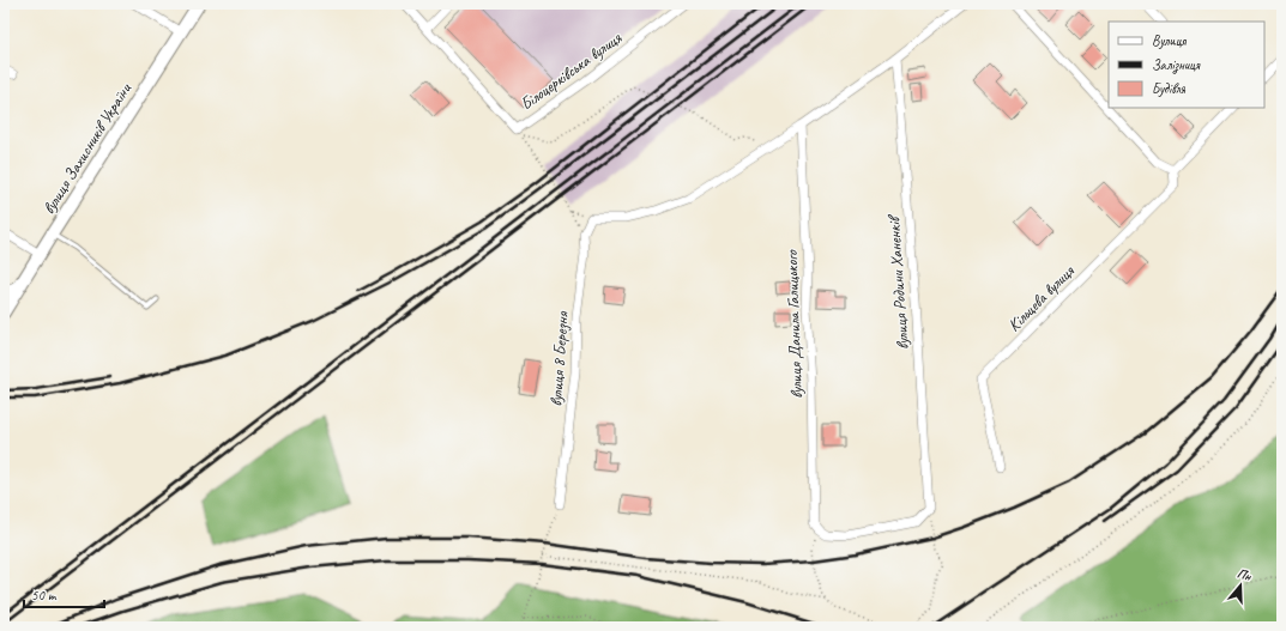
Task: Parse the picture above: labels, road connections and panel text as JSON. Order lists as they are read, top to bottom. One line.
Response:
{"streets":{"main road":["вулиця Захисників України"],"street":["Білоцерківська вулиця","вулиця Родини Ханенків","Кільцева вулиця","вулиця Данила Галицького","вулиця 8 Березня"]},"legend":["Вулиця","Залізниця","Будівля"],"scale_bar":"50 m","north":"top"}
